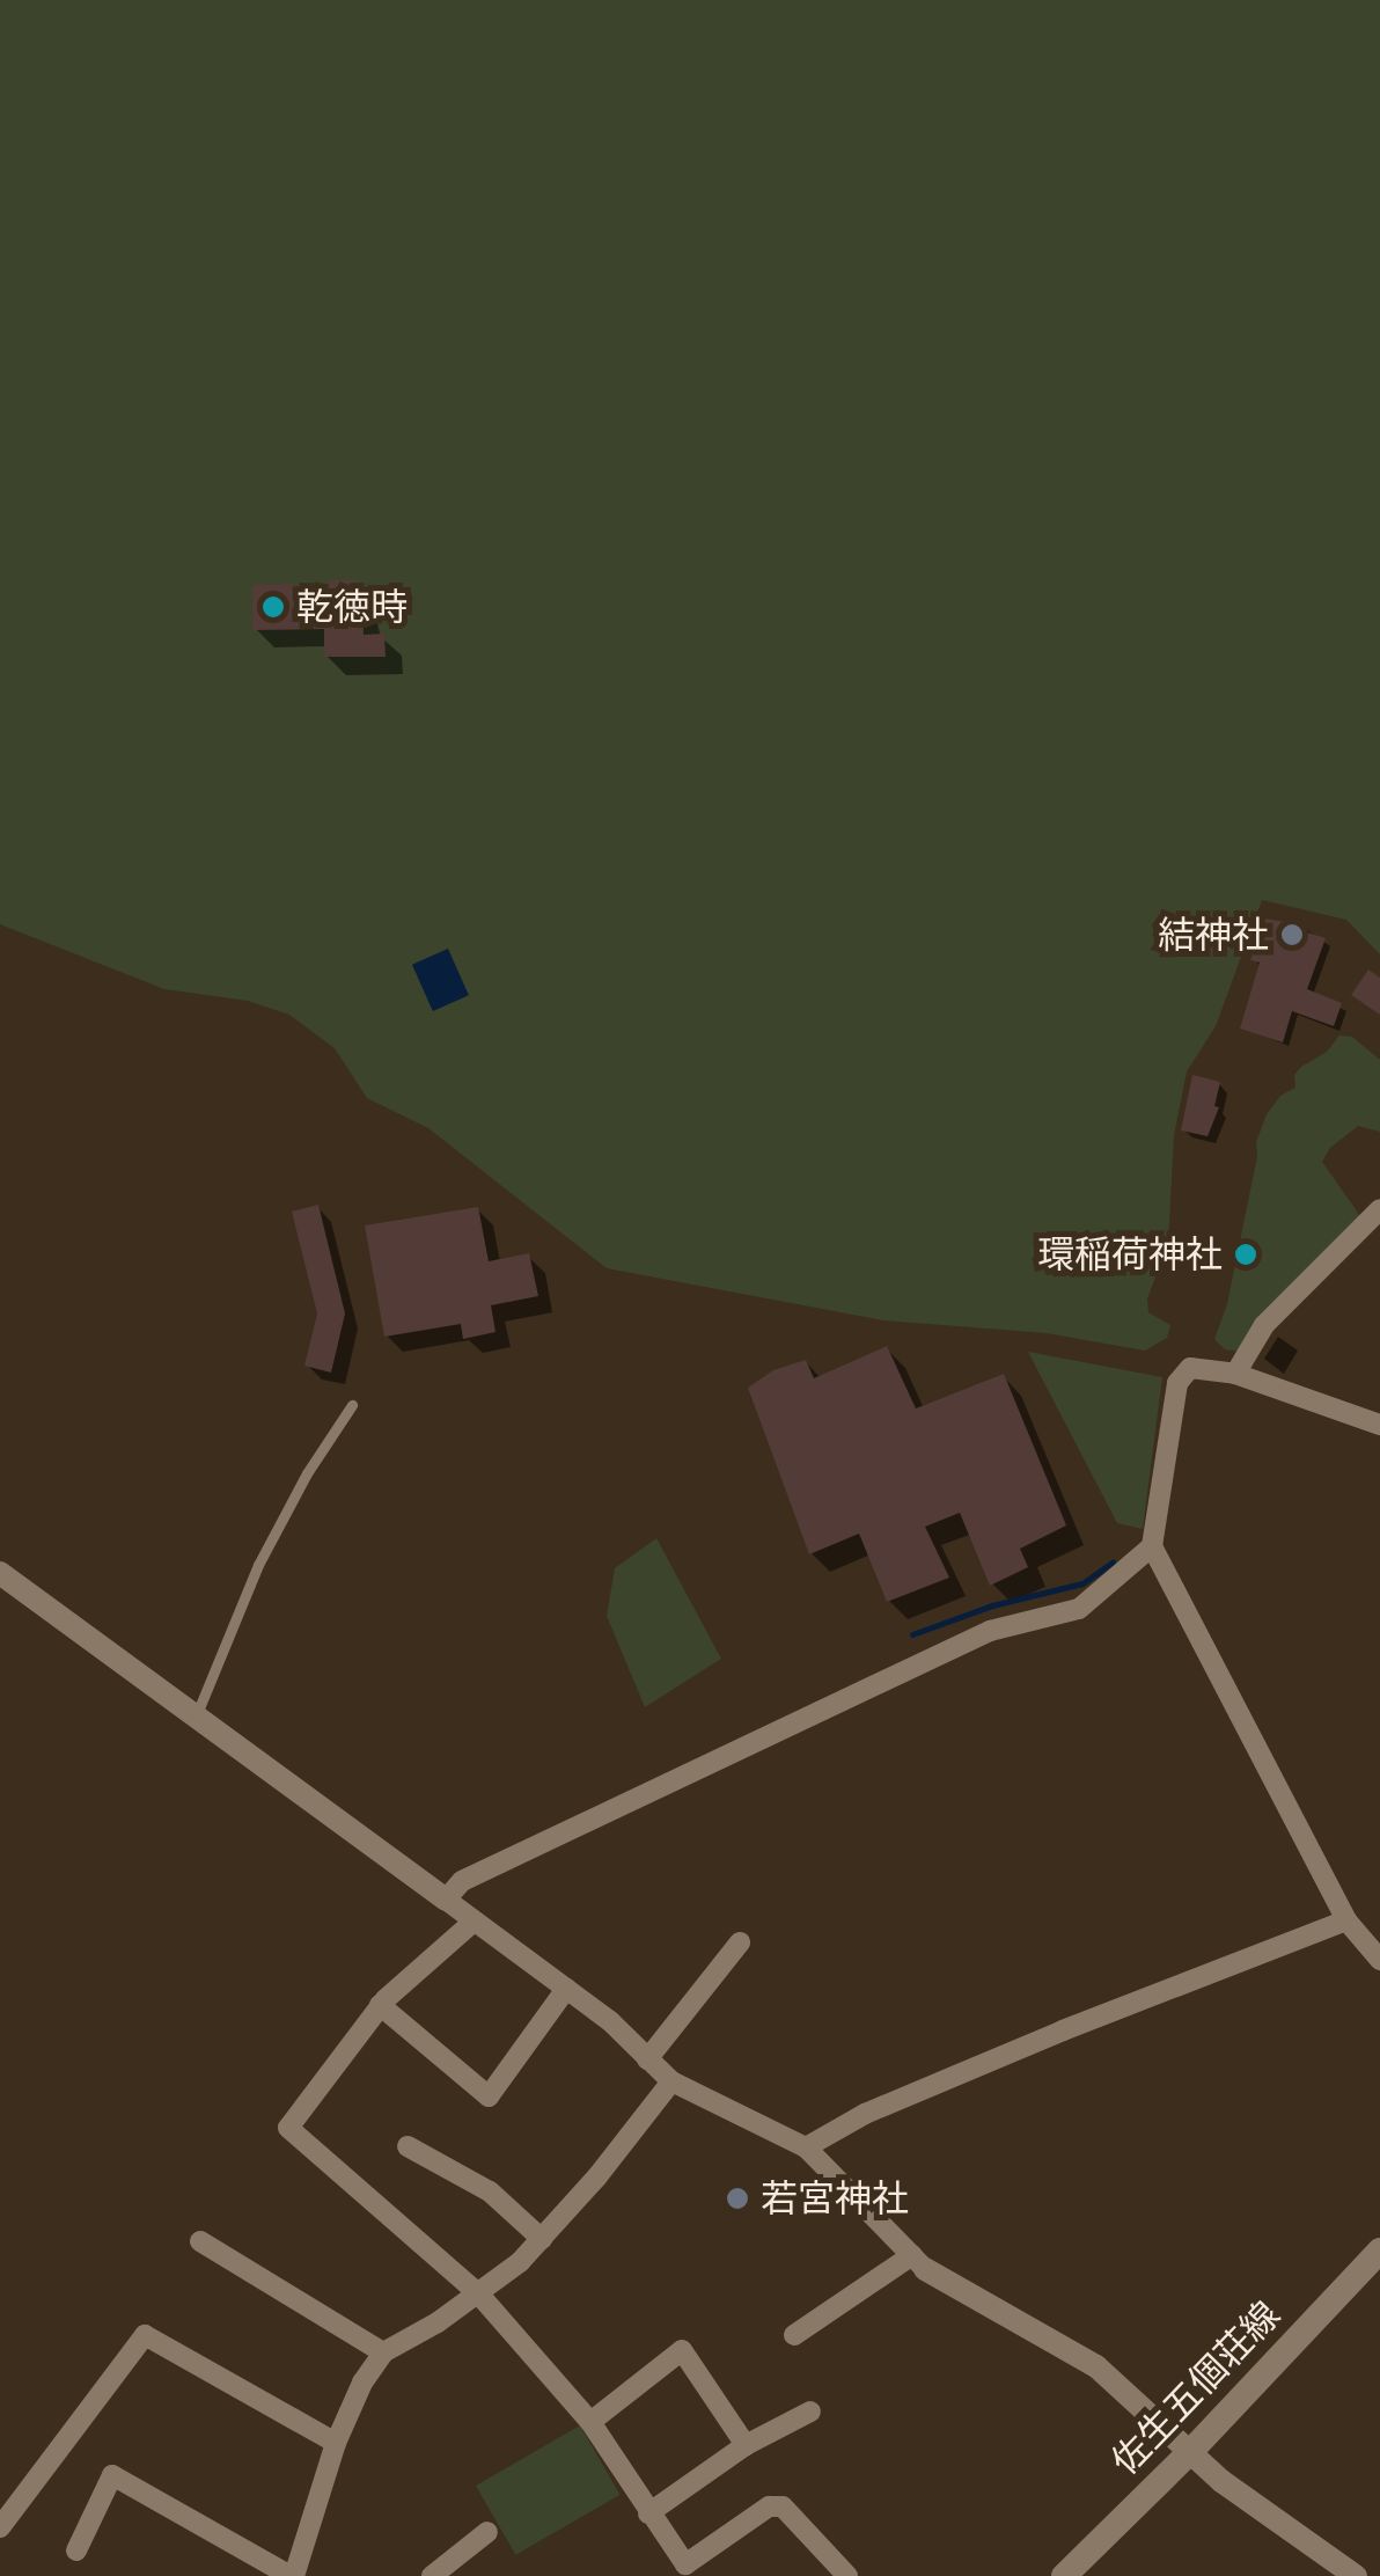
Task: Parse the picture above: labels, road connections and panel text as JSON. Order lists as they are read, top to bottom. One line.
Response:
{"streets":{"main road":["佐生五個荘線"]},"places":["乾徳時","結神社","環稲荷神社","若宮神社"]}
